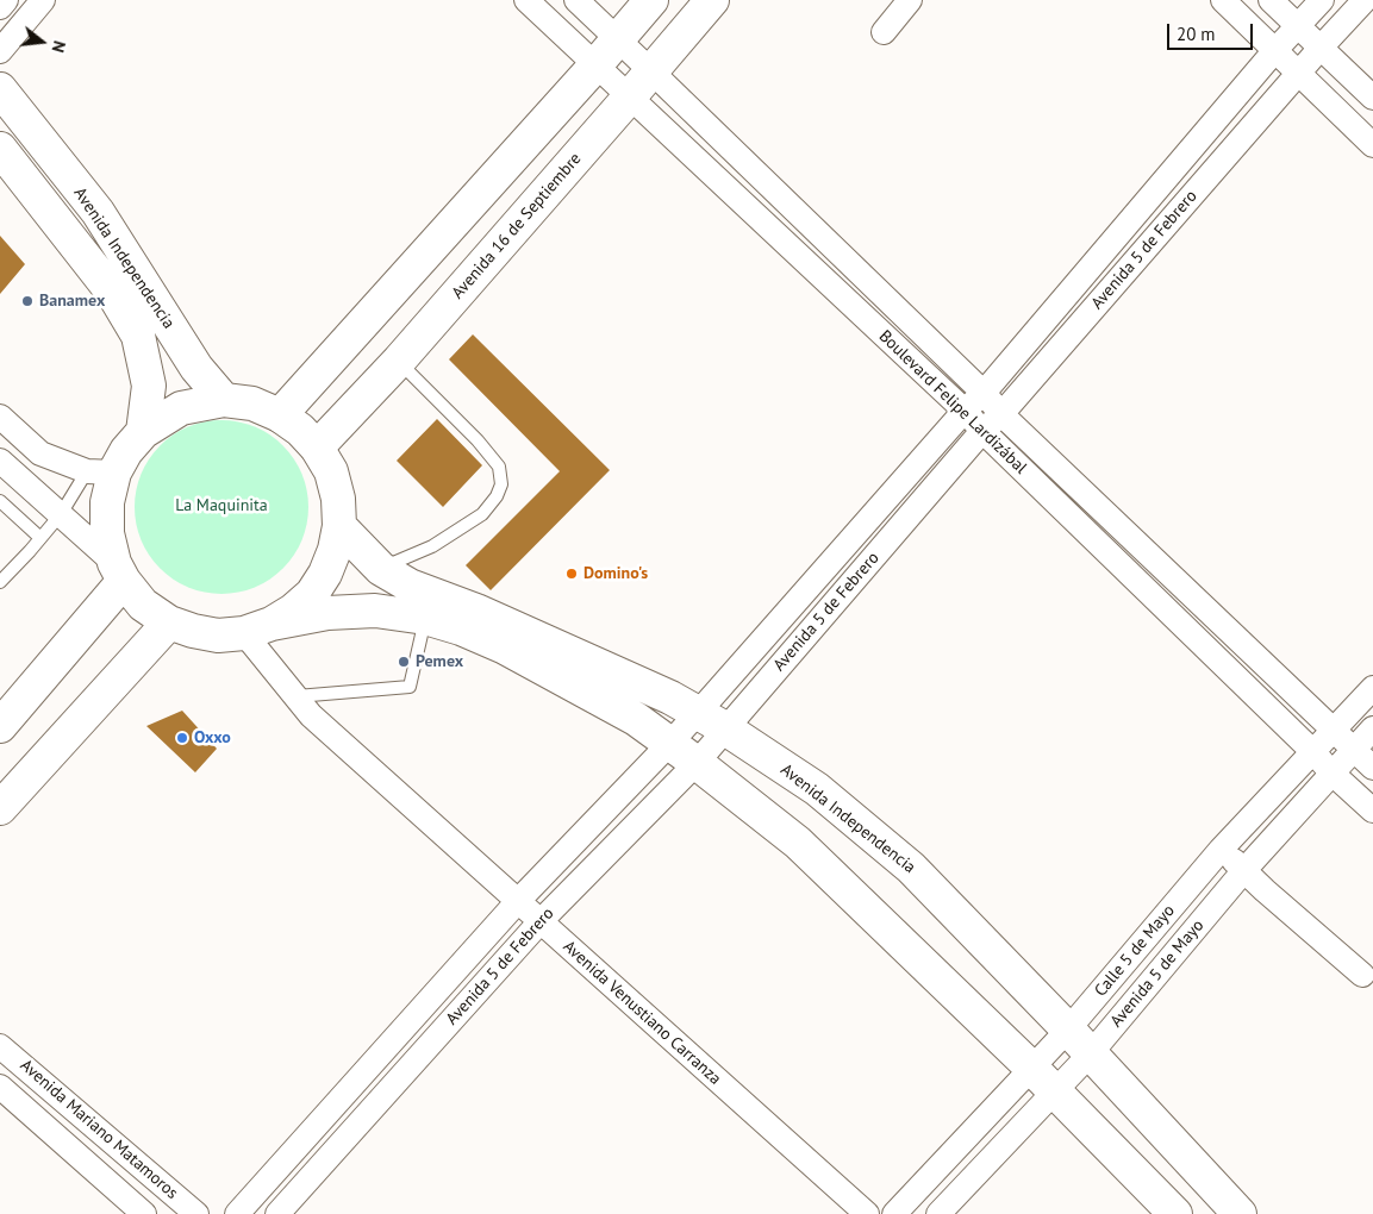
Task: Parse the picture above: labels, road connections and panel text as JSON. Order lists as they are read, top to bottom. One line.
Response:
{"streets":{"main road":["Avenida 16 de Septiembre","Avenida Independencia"],"street":["Avenida 5 de Febrero","Boulevard Felipe Lardizábal","Calle 5 de Mayo","Avenida 5 de Mayo","Avenida Venustiano Carranza","Avenida Mariano Matamoros"]},"crossings":[["Avenida 16 de Septiembre","Boulevard Felipe Lardizábal"],["Avenida 5 de Febrero","Avenida Independencia"],["Avenida 5 de Febrero","Boulevard Felipe Lardizábal"],["Avenida 5 de Febrero","Avenida Venustiano Carranza"],["Avenida Independencia","Calle 5 de Mayo"],["Avenida Independencia","Avenida 5 de Mayo"],["Avenida Independencia","Avenida Venustiano Carranza"],["Boulevard Felipe Lardizábal","Calle 5 de Mayo"],["Boulevard Felipe Lardizábal","Avenida 5 de Mayo"]],"parks":["La Maquinita"],"places":["Banamex","Domino's","Pemex","Oxxo"],"scale_bar":"20 m","north":"right"}
